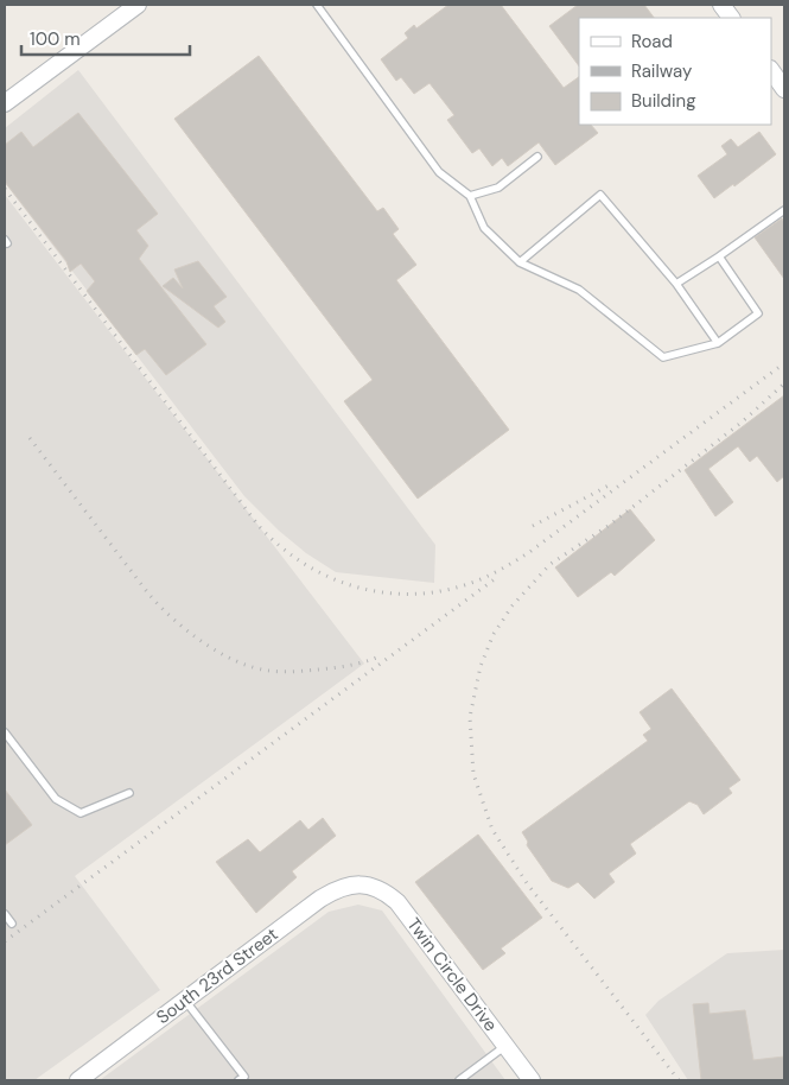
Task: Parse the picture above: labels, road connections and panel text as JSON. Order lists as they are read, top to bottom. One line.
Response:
{"streets":{"street":["Twin Circle Drive","South 23rd Street"]},"crossings":[["Twin Circle Drive","South 23rd Street"]],"legend":["Road","Railway","Building"],"scale_bar":"100 m"}
